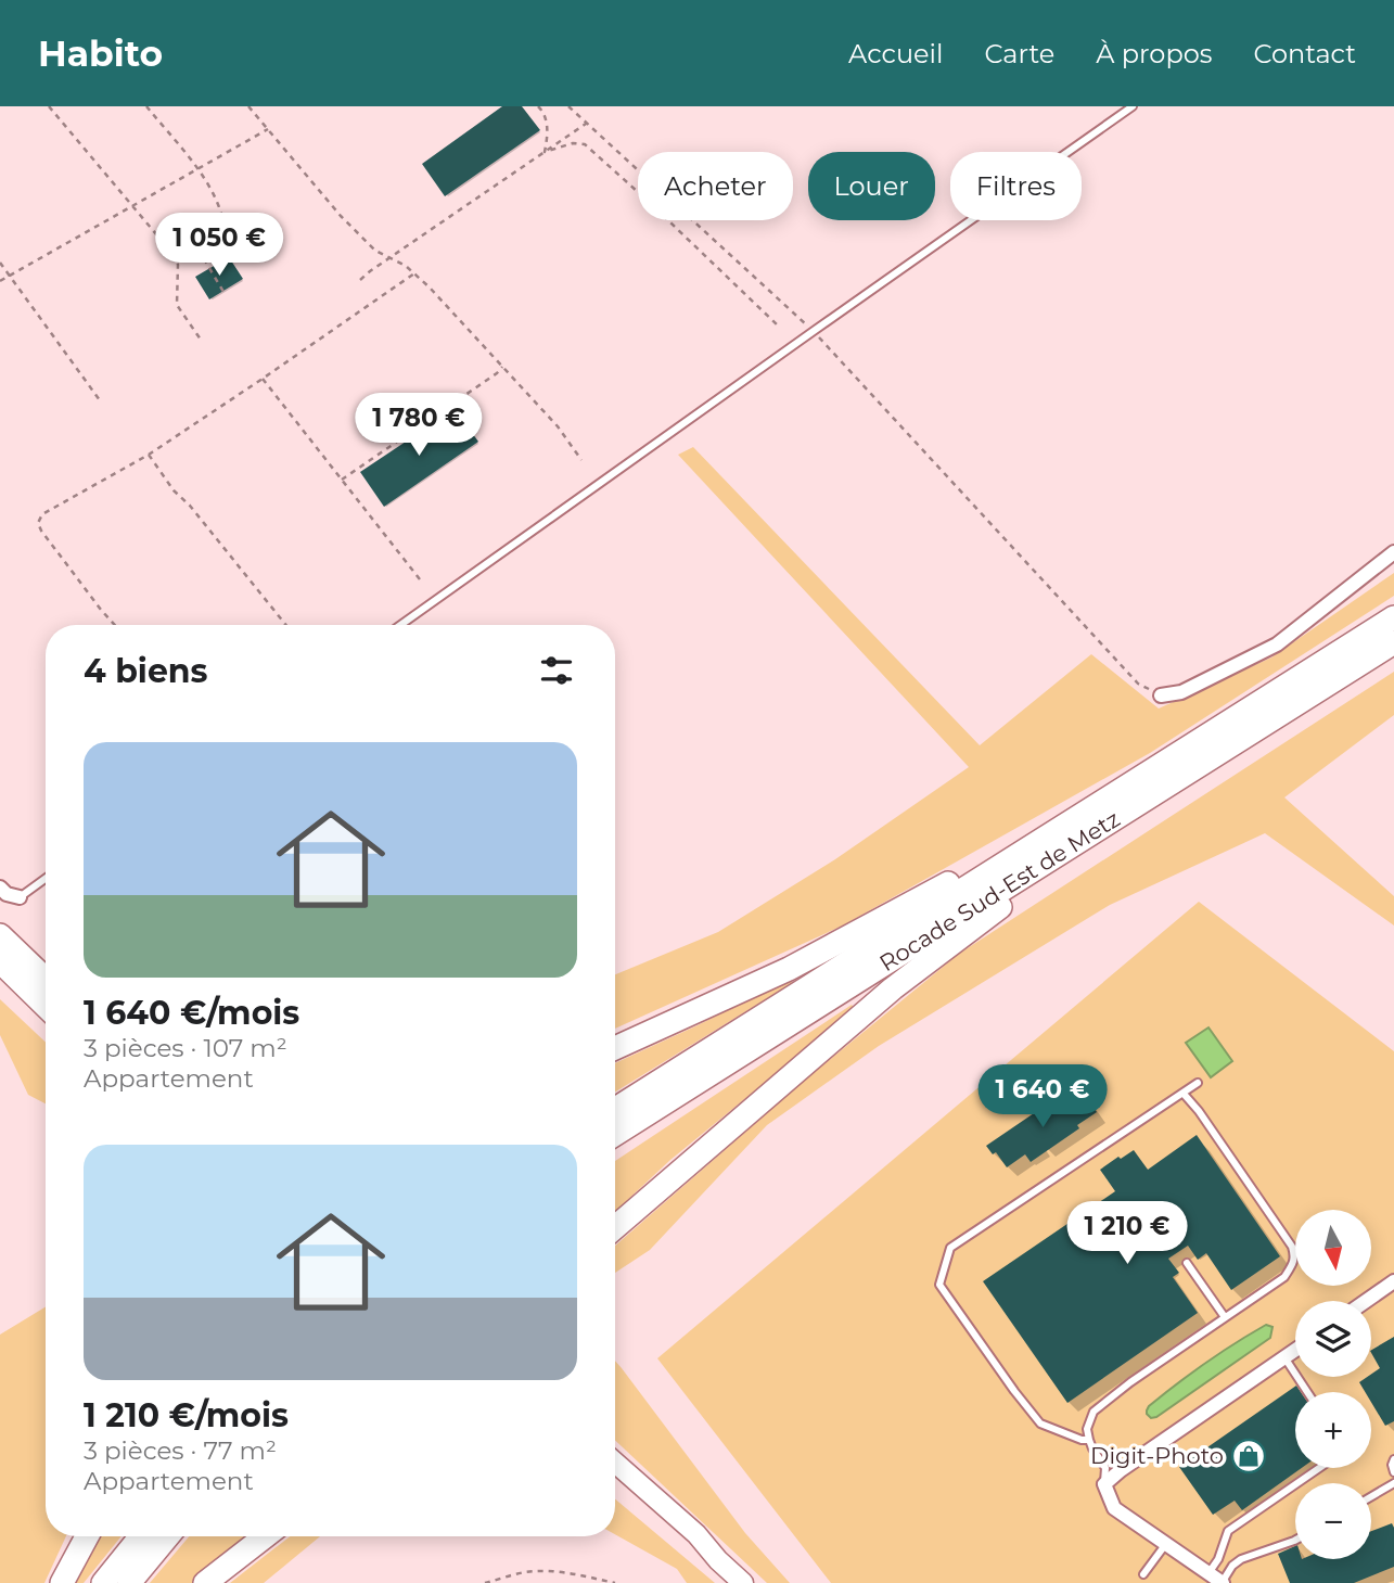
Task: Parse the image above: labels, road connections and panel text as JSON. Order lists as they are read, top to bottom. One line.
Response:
{"streets":{"highway":["Rocade Sud-Est de Metz"]},"places":{"shop":["Digit-Photo"]},"north":"bottom","page":{"header":"Habito","nav":["Accueil","Carte","À propos","Contact"],"chip":["Acheter","Louer","Filtres"],"price":["1 050 €","1 780 €","1 640 €","1 210 €"],"heading":"4 biens","list":[{"name":"1 640 €/mois","note":"3 pièces · 107 m² · Appartement"},{"name":"1 210 €/mois","note":"3 pièces · 77 m² · Appartement"}],"map_buttons":["+","−"]}}
